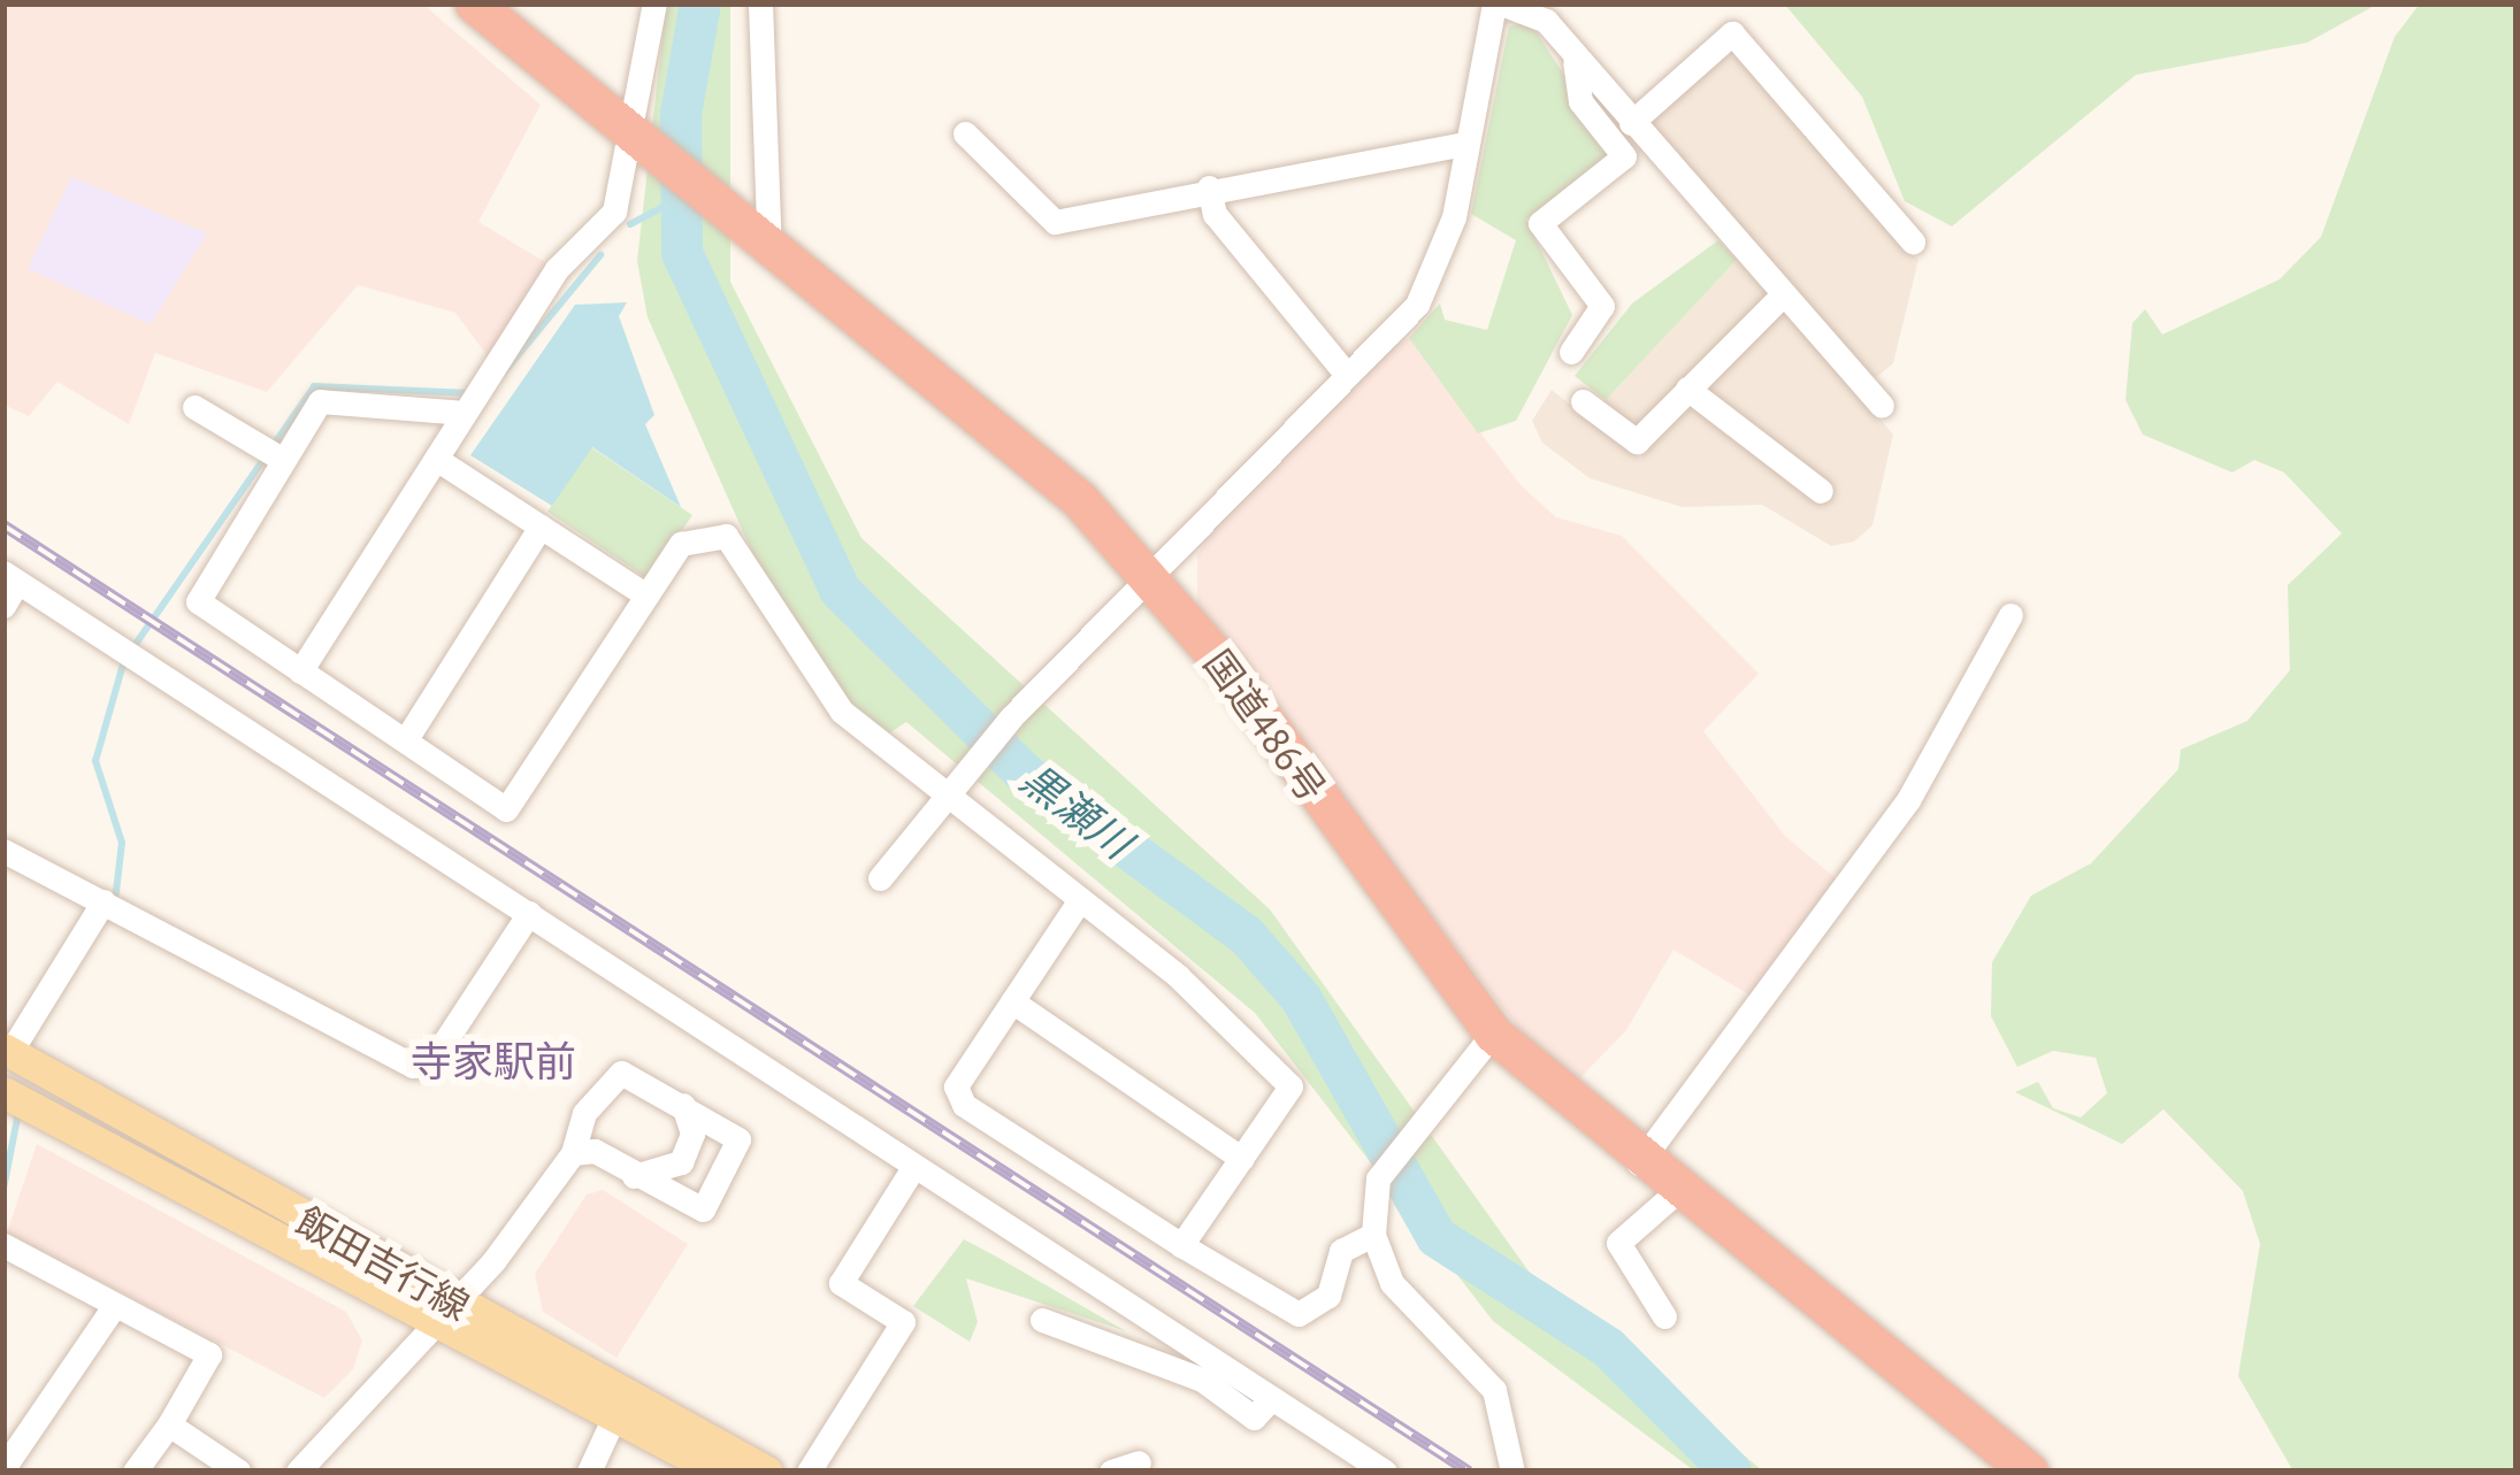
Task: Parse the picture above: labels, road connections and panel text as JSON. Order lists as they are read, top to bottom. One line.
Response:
{"streets":{"highway":["国道486号"],"main road":["飯田吉行線"]},"districts":["寺家駅前"],"water":["黒瀬川"]}
